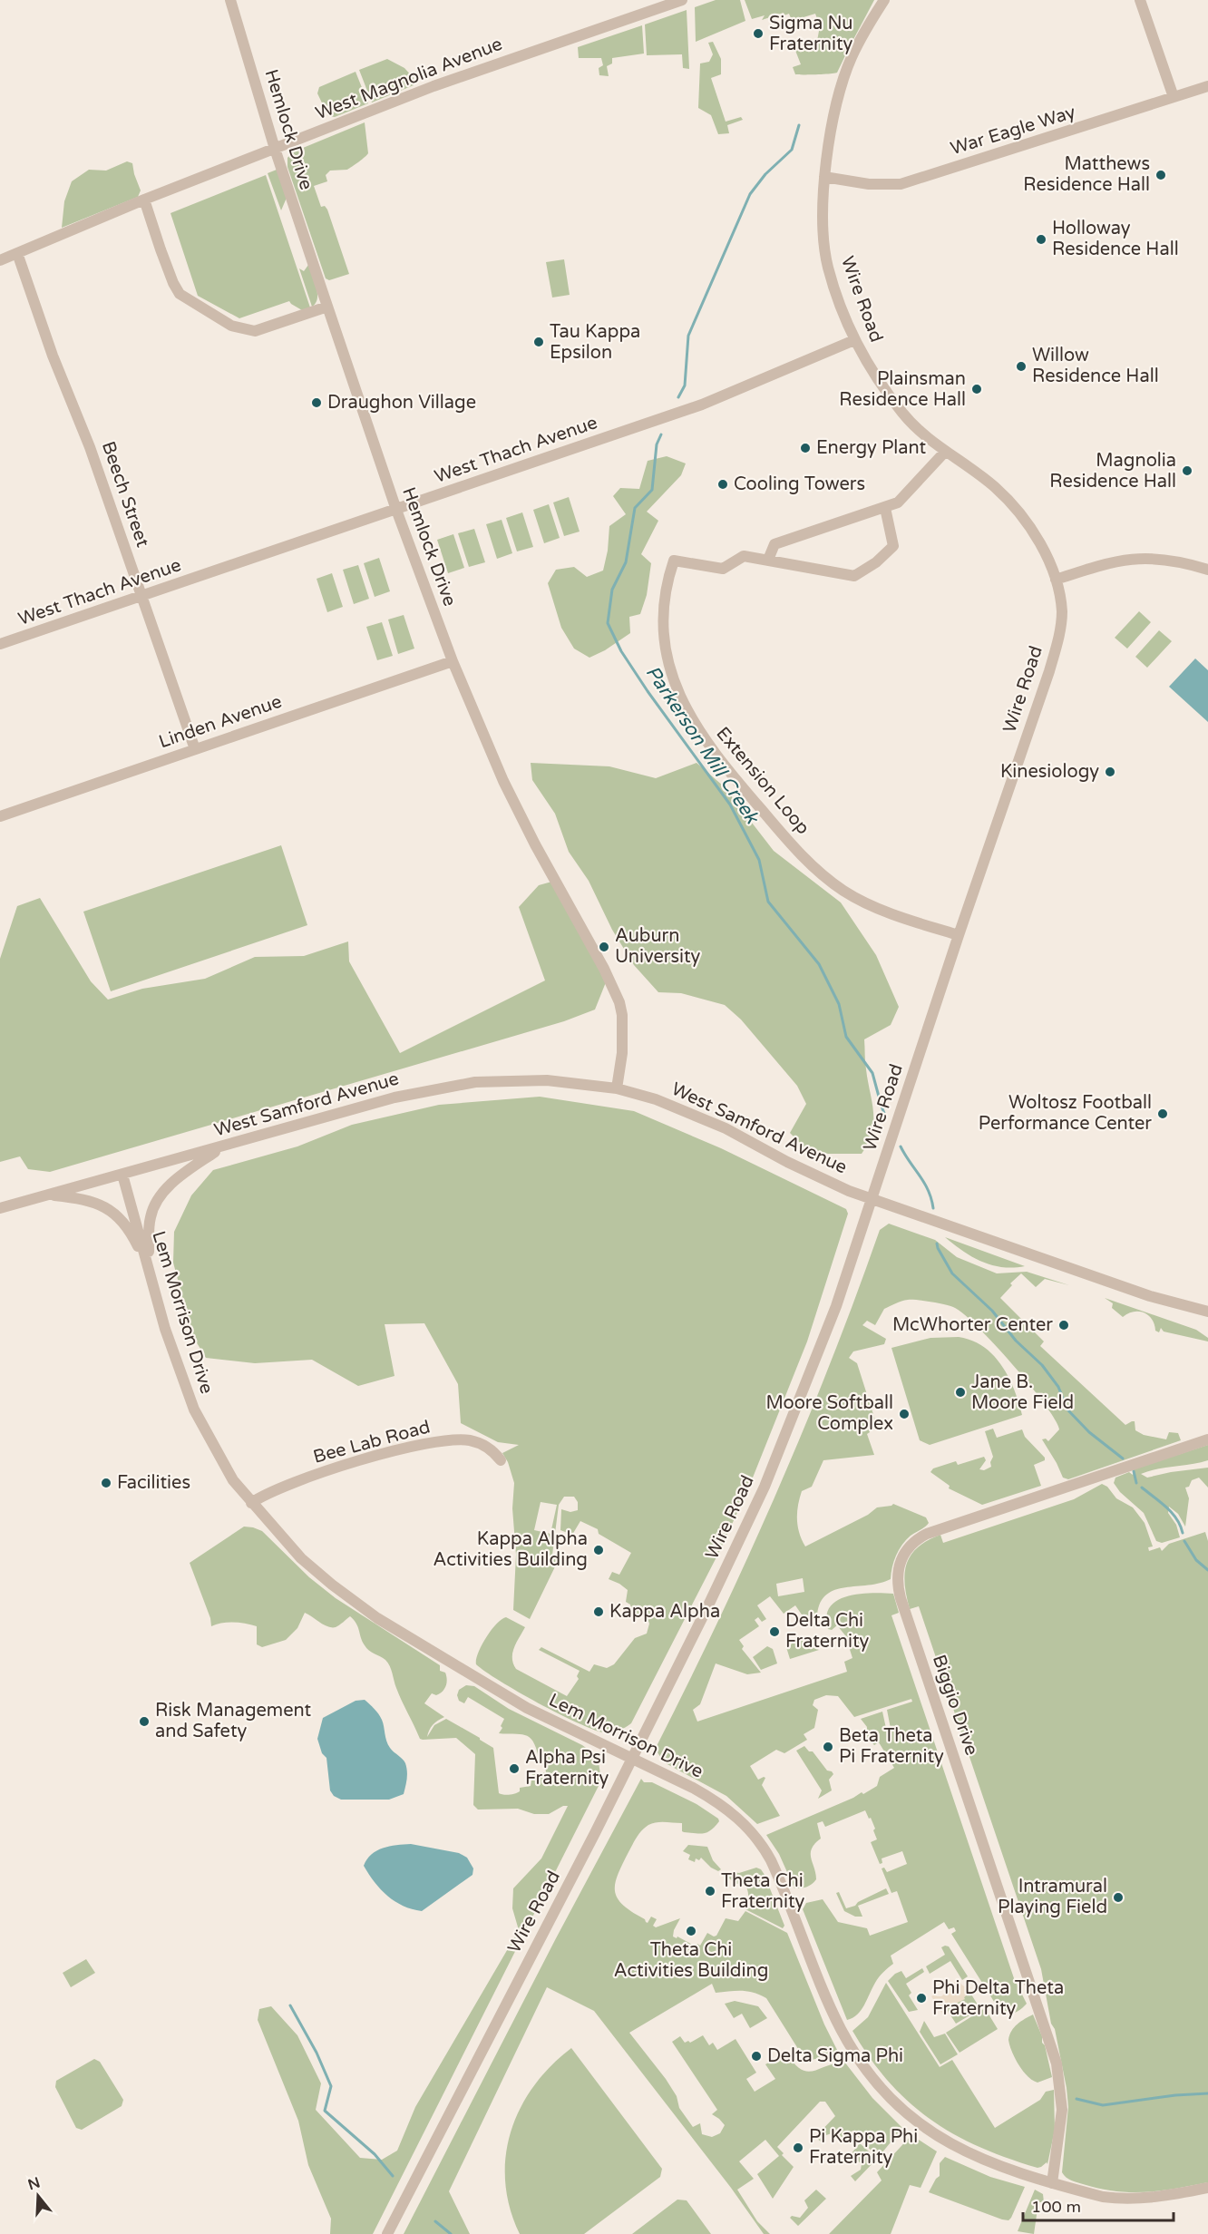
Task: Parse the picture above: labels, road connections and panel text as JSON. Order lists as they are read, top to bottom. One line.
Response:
{"streets":{"street":["West Magnolia Avenue","Hemlock Drive","War Eagle Way","Wire Road","West Thach Avenue","Beech Street","Linden Avenue","Extension Loop","West Samford Avenue","Lem Morrison Drive","Bee Lab Road","Biggio Drive"]},"crossings":[["West Magnolia Avenue","Hemlock Drive"],["West Magnolia Avenue","Beech Street"],["Hemlock Drive","West Thach Avenue"],["Hemlock Drive","Linden Avenue"],["Hemlock Drive","West Samford Avenue"],["War Eagle Way","Wire Road"],["Wire Road","West Thach Avenue"],["Wire Road","Extension Loop"],["Wire Road","West Samford Avenue"],["Wire Road","Lem Morrison Drive"],["West Thach Avenue","Beech Street"],["Beech Street","Linden Avenue"],["West Samford Avenue","Lem Morrison Drive"],["Lem Morrison Drive","Bee Lab Road"],["Lem Morrison Drive","Biggio Drive"]],"water":["Parkerson Mill Creek"],"places":["Sigma Nu Fraternity","Matthews Residence Hall","Holloway Residence Hall","Tau Kappa Epsilon","Willow Residence Hall","Plainsman Residence Hall","Draughon Village","Energy Plant","Magnolia Residence Hall","Cooling Towers","Kinesiology","Auburn University","Woltosz Football Performance Center","McWhorter Center","Jane B. Moore Field","Moore Softball Complex","Facilities","Kappa Alpha Activities Building","Kappa Alpha","Delta Chi Fraternity","Risk Management and Safety","Beta Theta Pi Fraternity","Alpha Psi Fraternity","Theta Chi Fraternity","Intramural Playing Field","Theta Chi Activities Building","Phi Delta Theta Fraternity","Delta Sigma Phi","Pi Kappa Phi Fraternity"],"scale_bar":"100 m","north":"top"}
